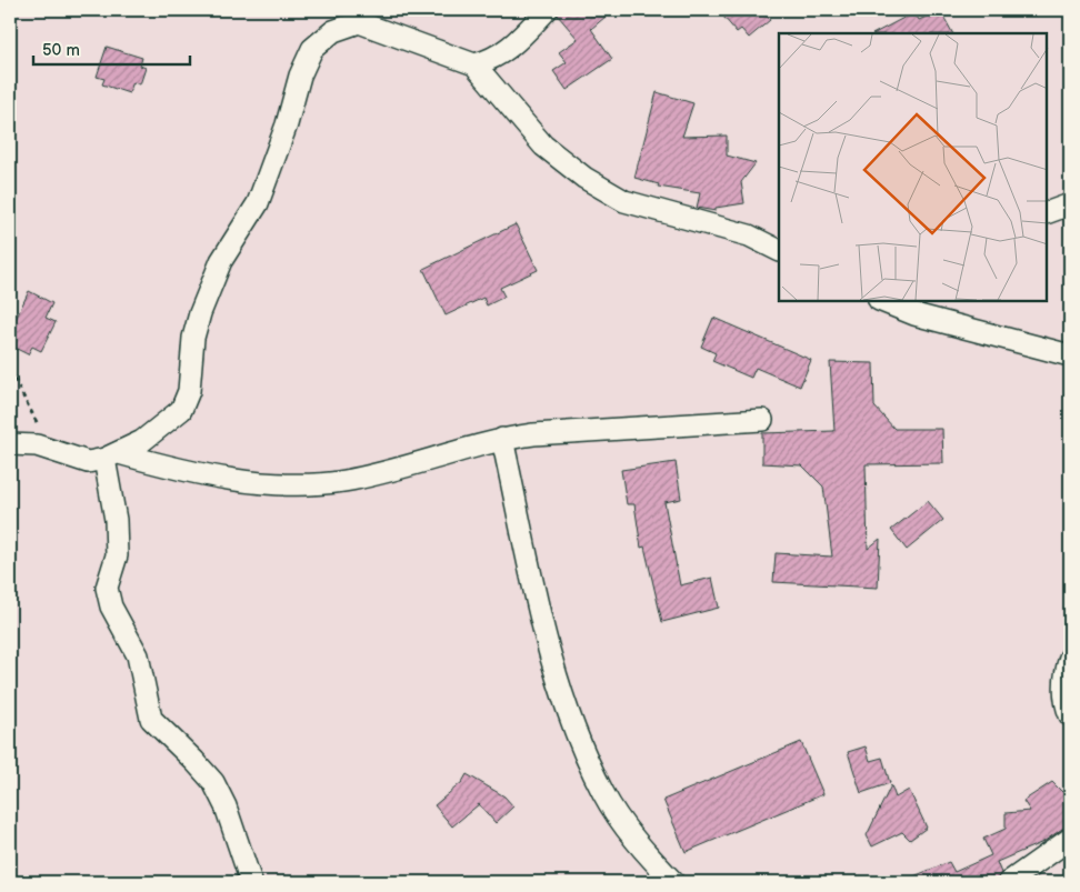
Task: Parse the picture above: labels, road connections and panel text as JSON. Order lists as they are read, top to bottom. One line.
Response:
{"scale_bar":"50 m"}
